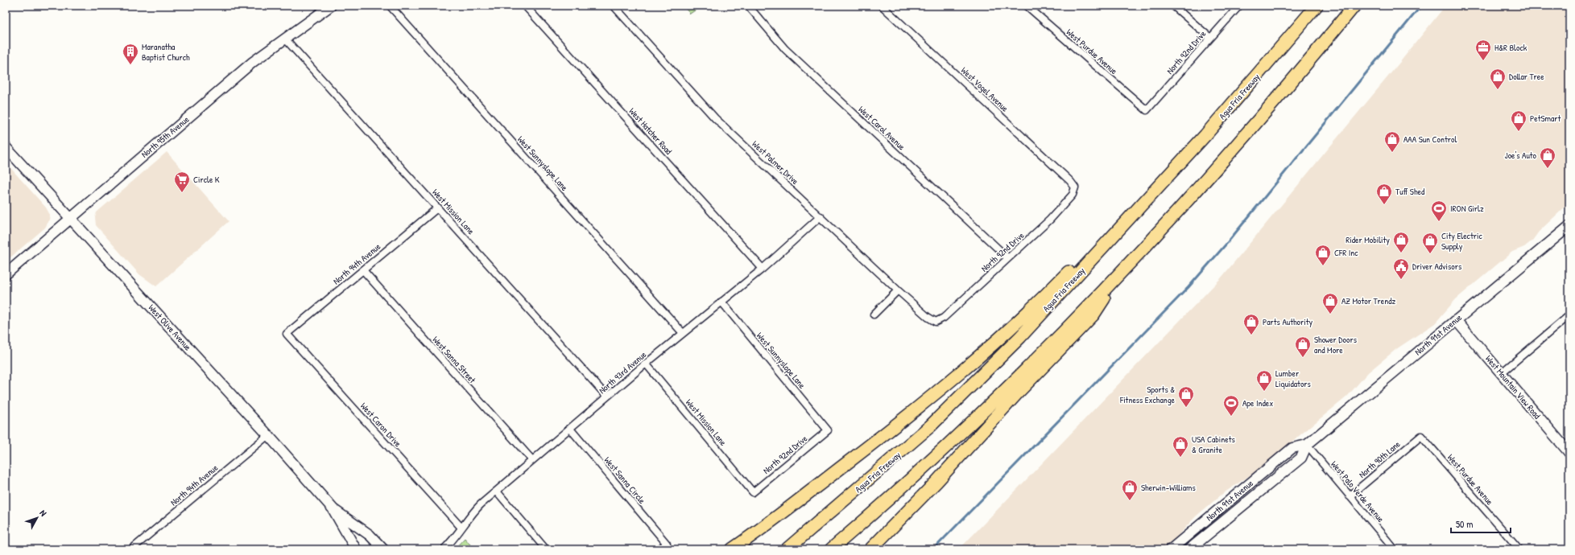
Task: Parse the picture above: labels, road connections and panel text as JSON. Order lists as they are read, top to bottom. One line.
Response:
{"streets":{"highway":["Agua Fria Freeway"],"main road":["North 95th Avenue","West Olive Avenue","North 91st Avenue","West Mountain View Road"],"street":["West Purdue Avenue","North 92nd Drive","West Vogel Avenue","West Carol Avenue","West Hatcher Road","West Palmer Drive","West Sunnyslope Lane","West Mission Lane","North 94th Avenue","West Sanna Street","North 93rd Avenue","West Caron Drive","North 90th Lane","West Sanna Circle","West Palo Verde Avenue"]},"crossings":[["West Purdue Avenue","North 92nd Drive"],["West Purdue Avenue","North 90th Lane"],["North 92nd Drive","West Vogel Avenue"],["North 92nd Drive","West Carol Avenue"],["North 92nd Drive","West Palmer Drive"],["North 92nd Drive","West Sunnyslope Lane"],["North 92nd Drive","West Mission Lane"],["West Hatcher Road","North 93rd Avenue"],["North 95th Avenue","West Mission Lane"],["North 95th Avenue","West Olive Avenue"],["West Palmer Drive","North 93rd Avenue"],["West Sunnyslope Lane","North 93rd Avenue"],["West Mission Lane","North 94th Avenue"],["West Mission Lane","North 93rd Avenue"],["North 94th Avenue","West Olive Avenue"],["North 94th Avenue","West Sanna Street"],["North 94th Avenue","West Caron Drive"],["North 91st Avenue","West Mountain View Road"],["North 91st Avenue","West Palo Verde Avenue"],["West Sanna Street","North 93rd Avenue"],["North 93rd Avenue","West Caron Drive"],["North 93rd Avenue","West Sanna Circle"],["North 90th Lane","West Palo Verde Avenue"]],"places":{"office":["H&R Block"],"building":["Maranatha Baptist Church"],"shop":["Dollar Tree","PetSmart","AAA Sun Control","Joe's Auto","Tuff Shed","Rider Mobility","City Electric Supply","CFR Inc","AZ Motor Trendz","Parts Authority","Shower Doors and More","Lumber Liquidators","Sports & Fitness Exchange","USA Cabinets & Granite","Sherwin-Williams"],"supermarket":["Circle K"],"sports":["IRON Girlz","Ape Index"],"public building":["Driver Advisors"]},"scale_bar":"50 m","north":"top right"}
